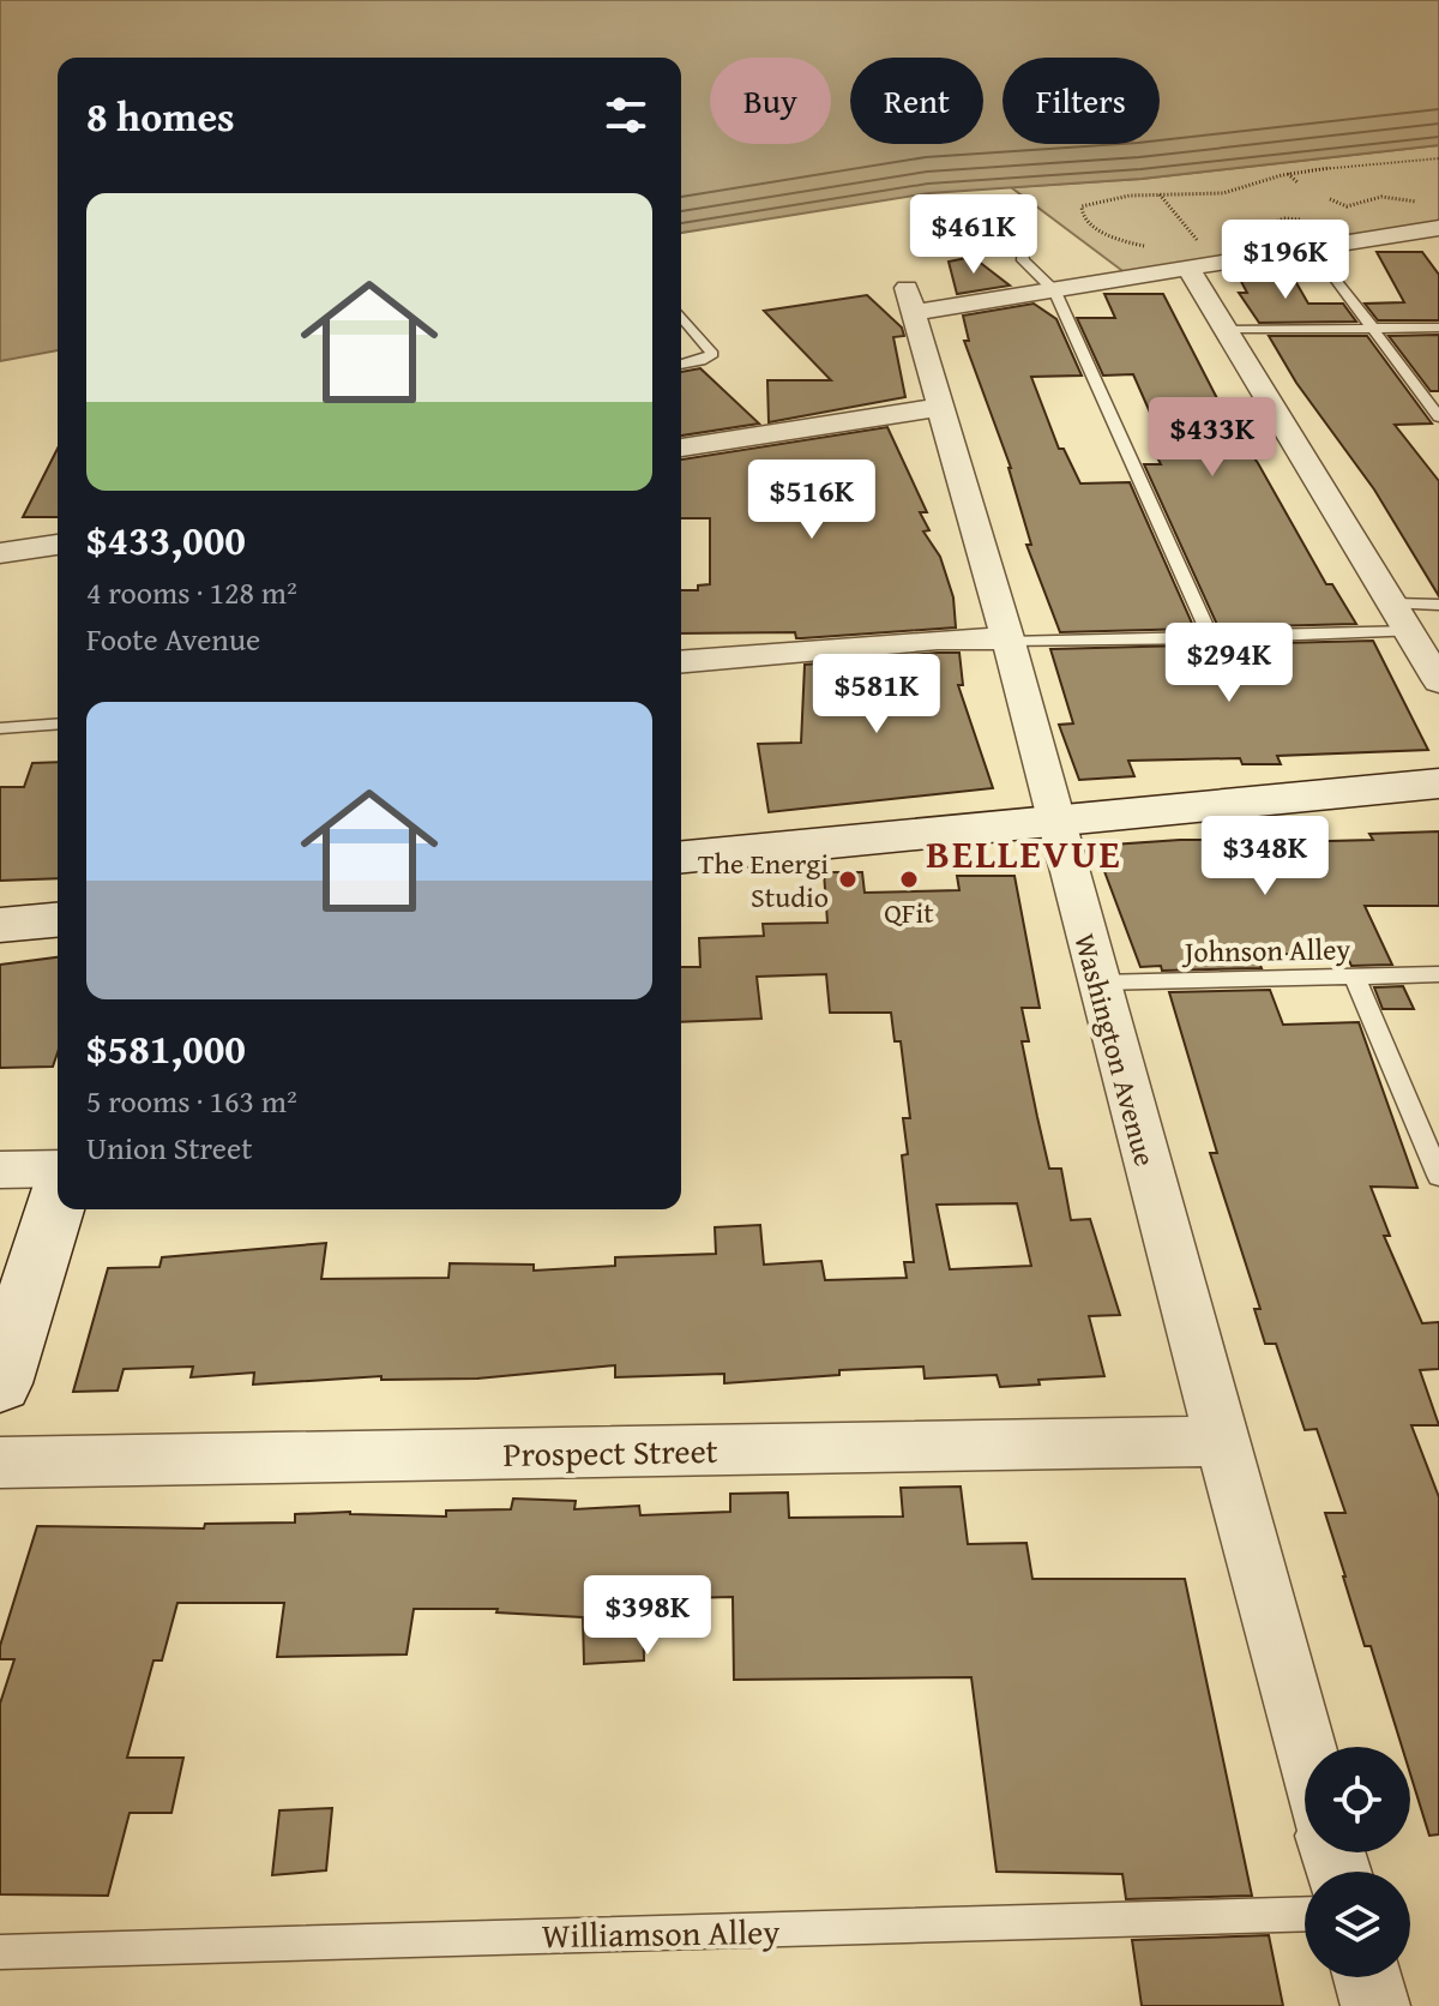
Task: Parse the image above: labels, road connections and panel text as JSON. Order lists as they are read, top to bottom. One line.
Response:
{"streets":{"street":["Washington Avenue","Prospect Street"],"lane":["Johnson Alley","Williamson Alley"]},"crossings":[["Johnson Alley","Washington Avenue"],["Washington Avenue","Prospect Street"]],"districts":["BELLEVUE"],"places":["The Energi Studio","QFit"],"page":{"chip":["Buy","Rent","Filters"],"heading":"8 homes","list":[{"name":"$433,000","note":"4 rooms · 128 m² · Foote Avenue"},{"name":"$581,000","note":"5 rooms · 163 m² · Union Street"}],"price":["$461K","$196K","$433K","$516K","$294K","$581K","$348K","$398K"]}}
